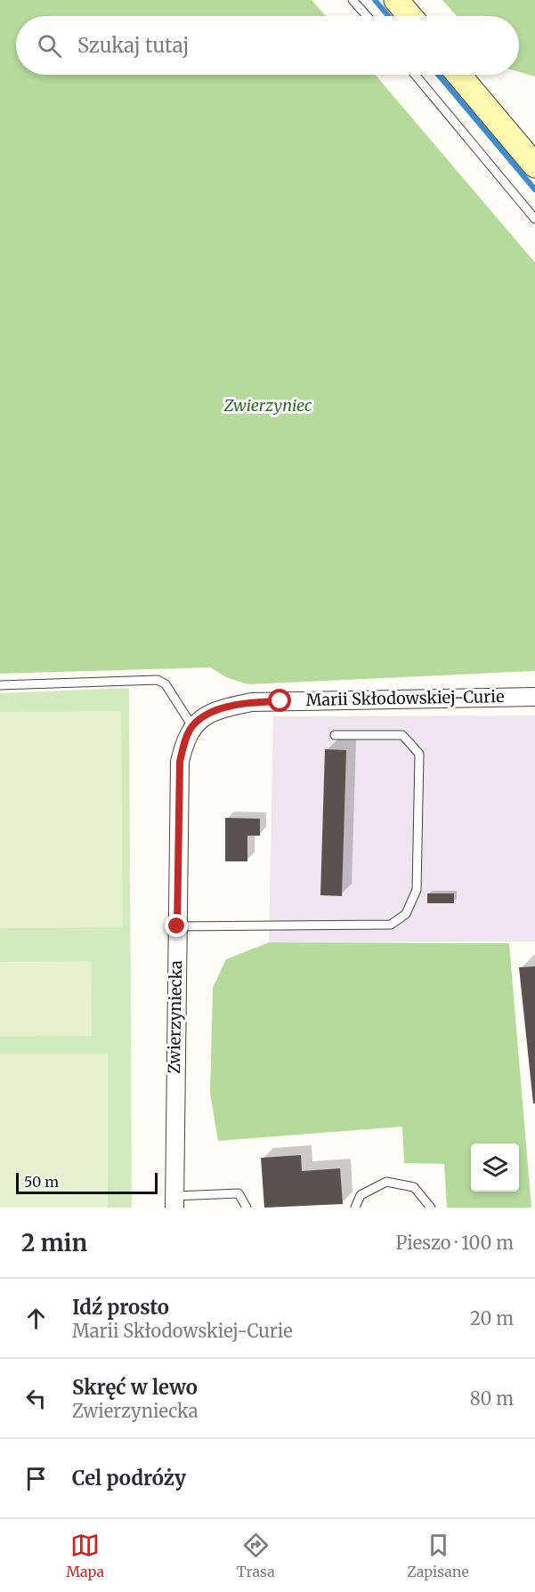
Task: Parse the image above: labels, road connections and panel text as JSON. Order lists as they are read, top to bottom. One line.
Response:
{"streets":{"street":["Marii Skłodowskiej-Curie","Zwierzyniecka"]},"crossings":[["Marii Skłodowskiej-Curie","Zwierzyniecka"]],"parks":["Zwierzyniec"],"scale_bar":"50 m","page":{"search":"Szukaj tutaj","scale":"50 m","heading":["2 min","Pieszo · 100 m"],"list":[["Idź prosto","Marii Skłodowskiej-Curie","20 m"],["Skręć w lewo","Zwierzyniecka","80 m"],"Cel podróży"],"nav":["Mapa","Trasa","Zapisane"]}}
